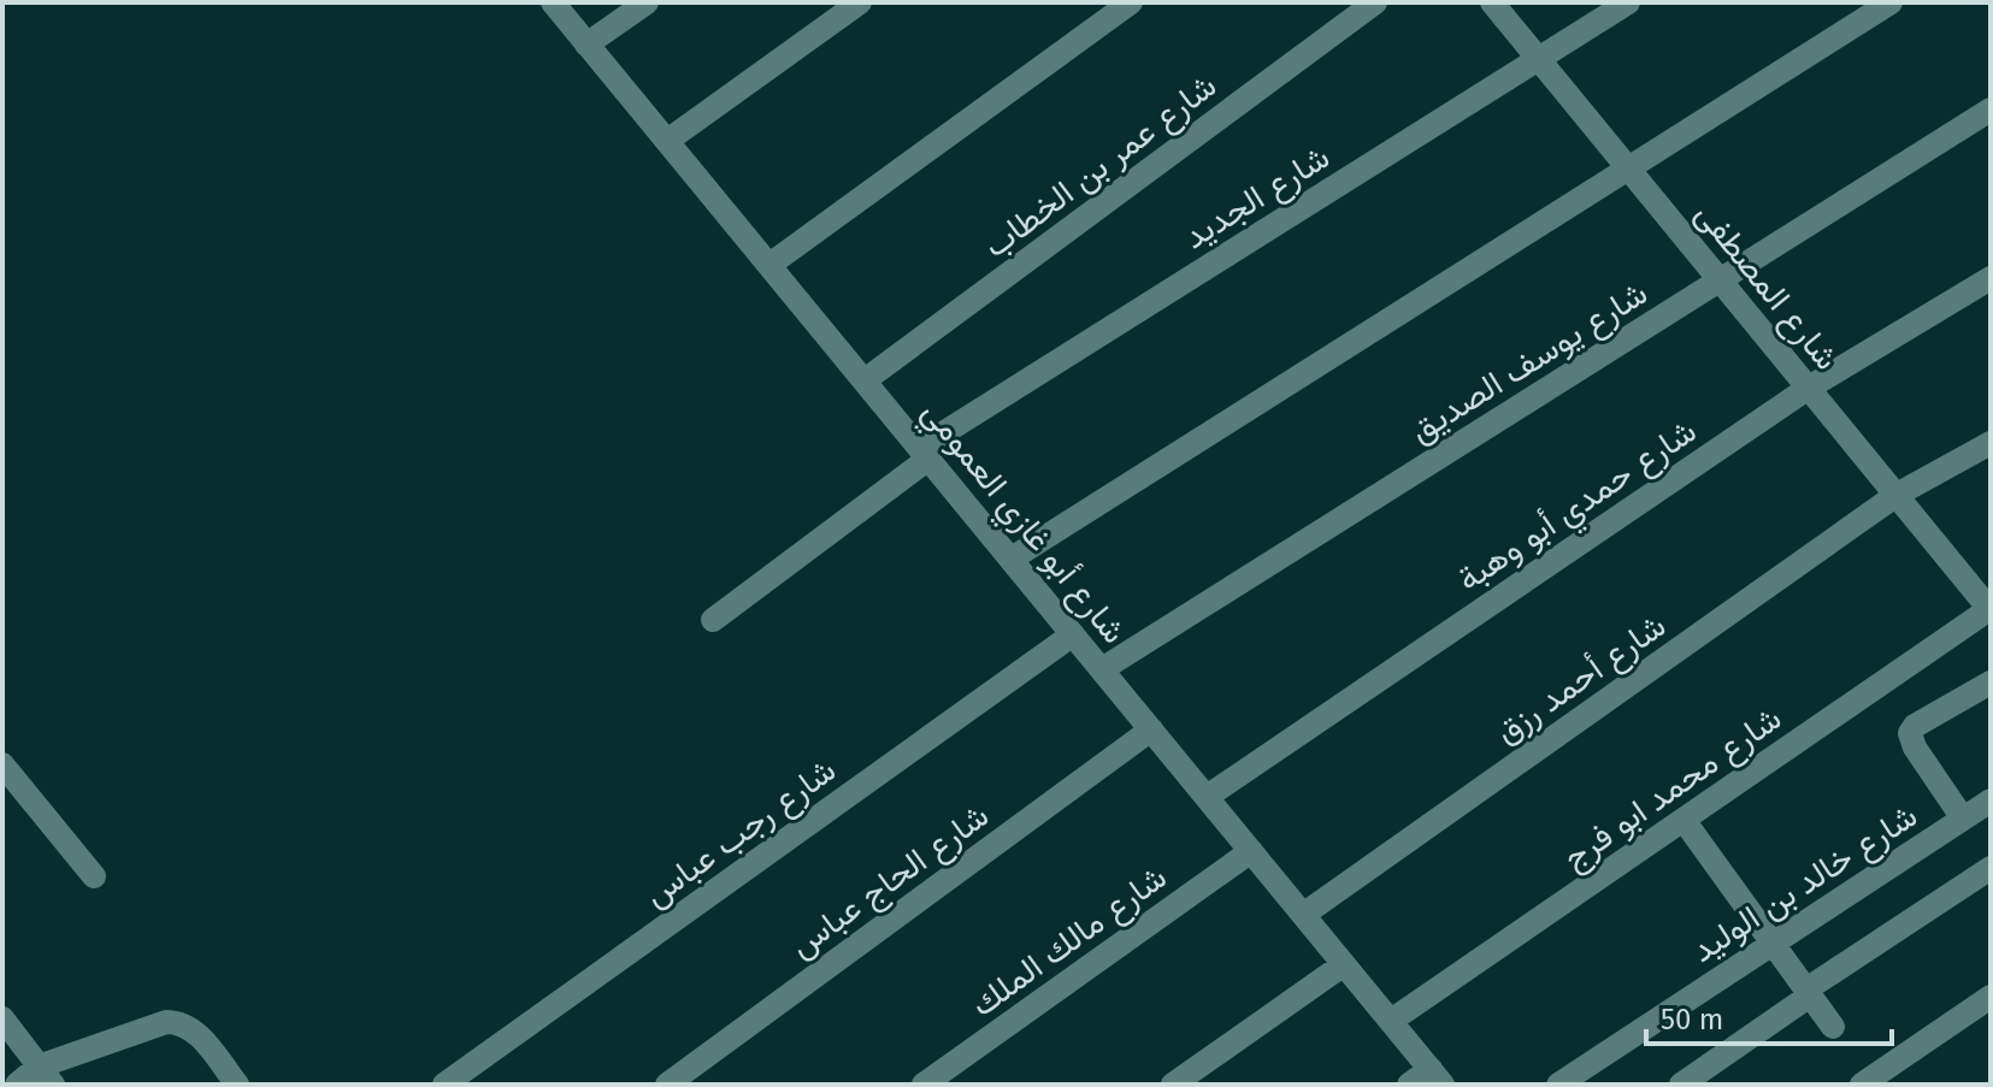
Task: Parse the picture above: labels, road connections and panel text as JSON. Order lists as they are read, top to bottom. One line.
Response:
{"streets":{"street":["شارع عمر بن الخطاب","شارع الجديد","شارع المصطفى","شارع يوسف الصديق","شارع حمدي أبو وهبة","شارع أبو غازي العمومي","شارع أحمد رزق","شارع محمد ابو فرج","شارع رجب عباس","شارع الحاج عباس","شارع خالد بن الوليد","شارع مالك الملك"]},"crossings":[["شارع عمر بن الخطاب","شارع أبو غازي العمومي"],["شارع الجديد","شارع المصطفى"],["شارع الجديد","شارع أبو غازي العمومي"],["شارع المصطفى","شارع يوسف الصديق"],["شارع المصطفى","شارع حمدي أبو وهبة"],["شارع المصطفى","شارع أحمد رزق"],["شارع المصطفى","شارع محمد ابو فرج"],["شارع يوسف الصديق","شارع أبو غازي العمومي"],["شارع حمدي أبو وهبة","شارع أبو غازي العمومي"],["شارع أبو غازي العمومي","شارع أحمد رزق"],["شارع أبو غازي العمومي","شارع محمد ابو فرج"],["شارع أبو غازي العمومي","شارع رجب عباس"],["شارع أبو غازي العمومي","شارع الحاج عباس"],["شارع أبو غازي العمومي","شارع مالك الملك"]],"scale_bar":"50 m"}
